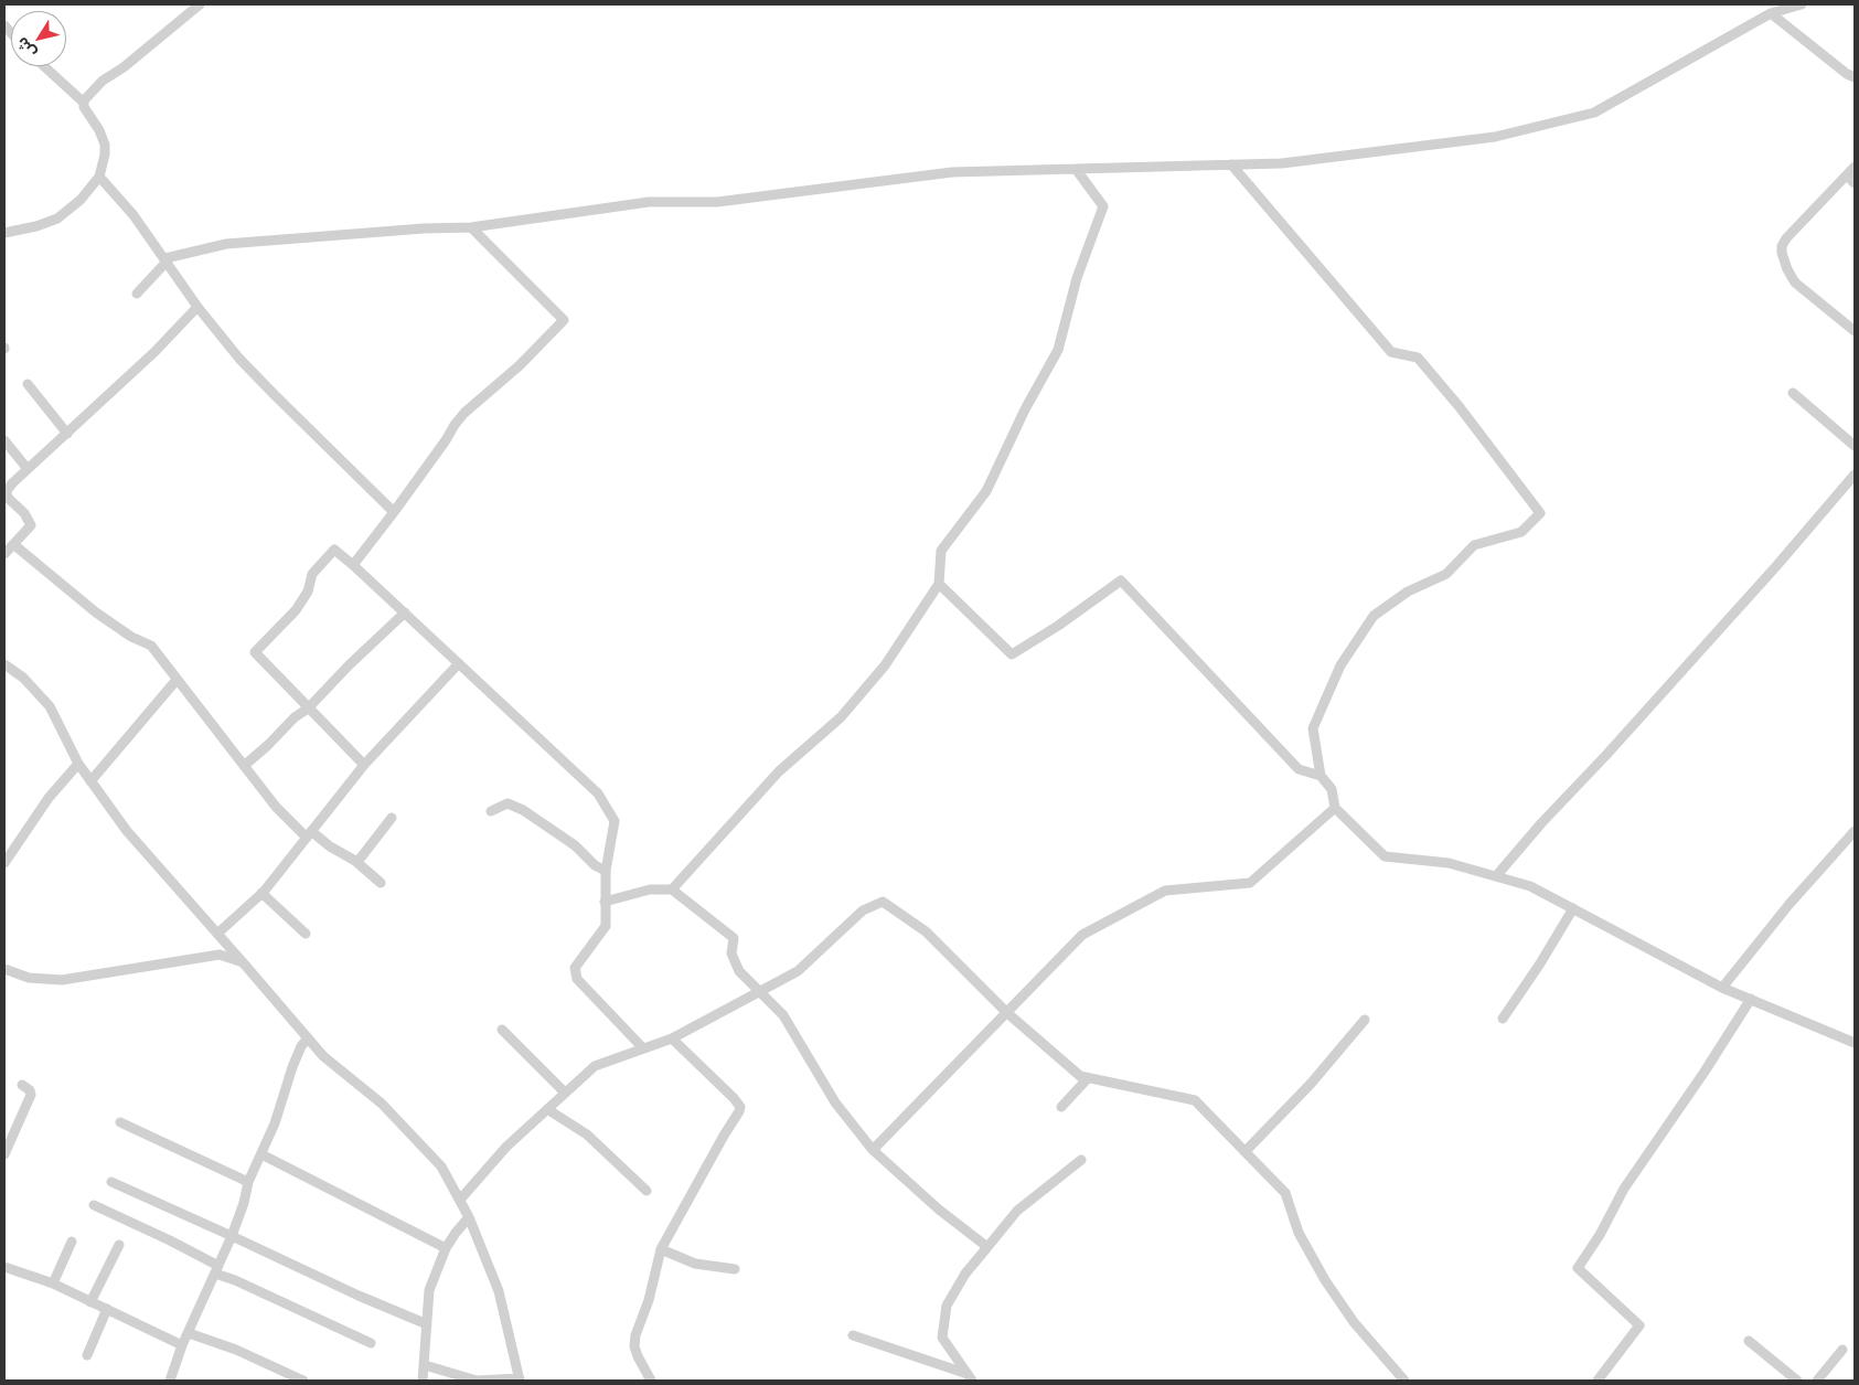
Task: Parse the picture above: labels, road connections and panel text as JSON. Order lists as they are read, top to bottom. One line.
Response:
{"north":"bottom left"}
